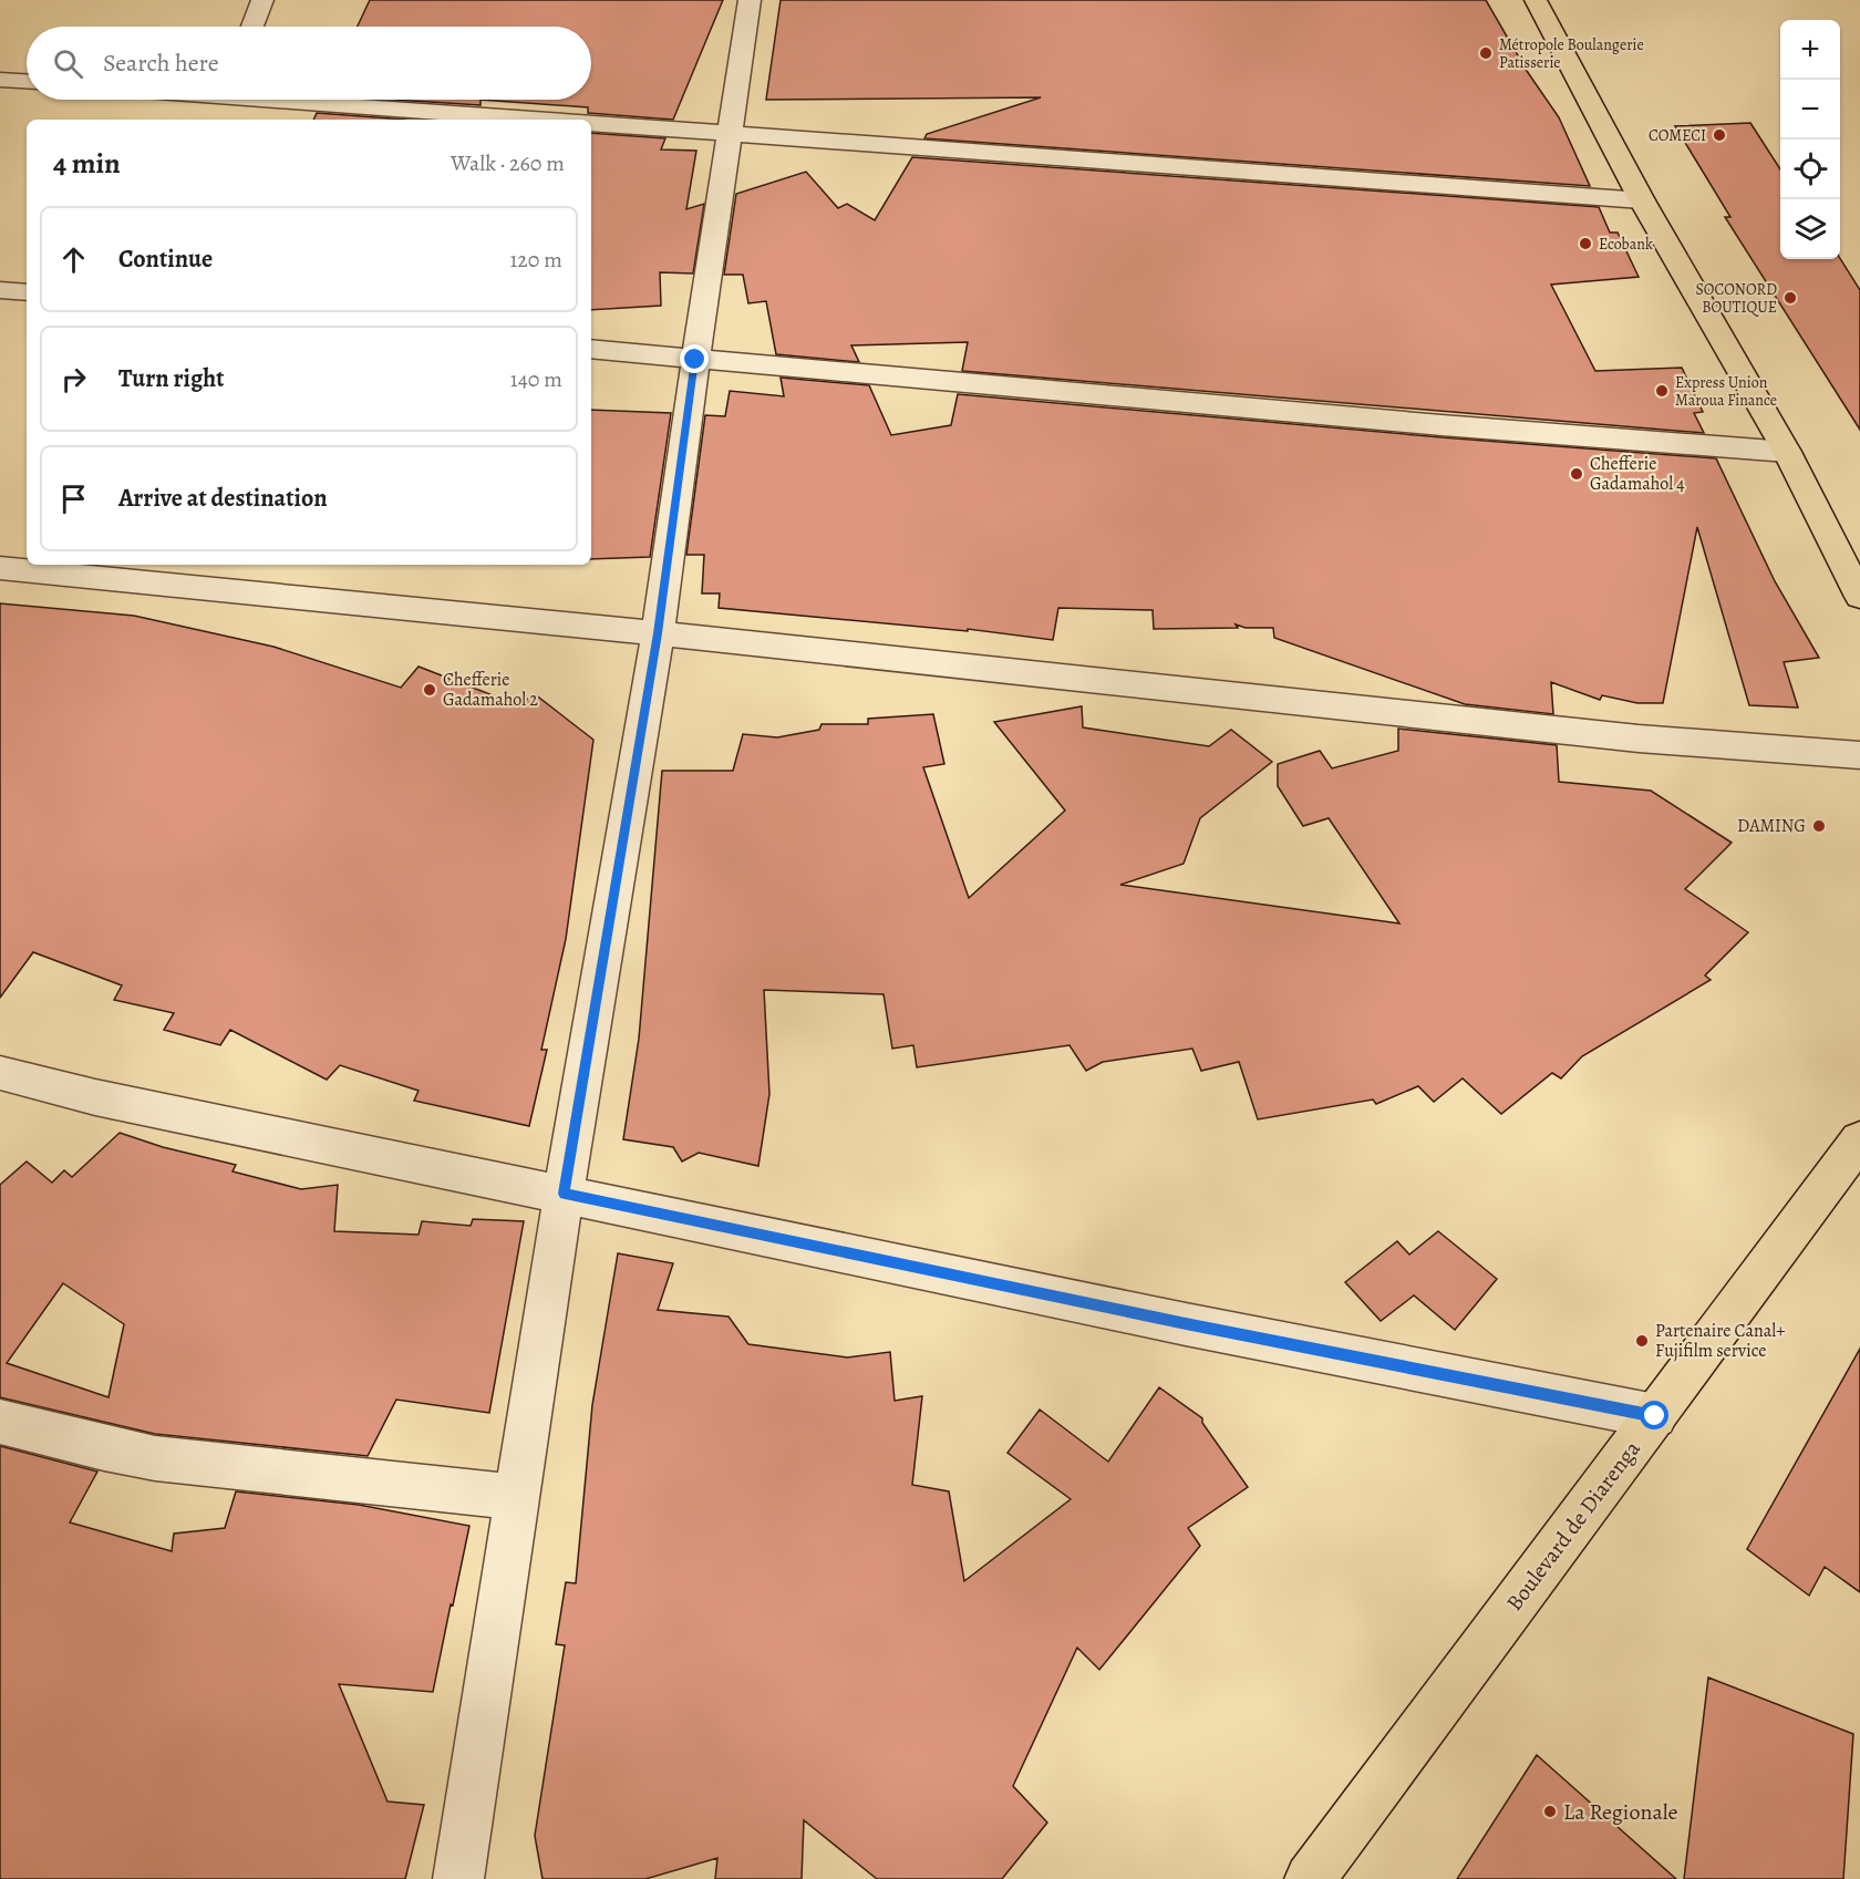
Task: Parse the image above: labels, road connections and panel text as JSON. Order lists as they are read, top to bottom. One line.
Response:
{"streets":{"main road":["Boulevard de Diarenga"]},"places":["Métropole Boulangerie Patisserie","COMECI","Ecobank","SOCONORD BOUTIQUE","Express Union Maroua Finance","Chefferie Gadamahol 4","Chefferie Gadamahol 2","DAMING","Partenaire Canal+ Fujifilm service","La Regionale"],"page":{"map_buttons":["+","−"],"search":"Search here","heading":["4 min","Walk · 260 m"],"list":[["Continue","120 m"],["Turn right","140 m"],"Arrive at destination"]}}
